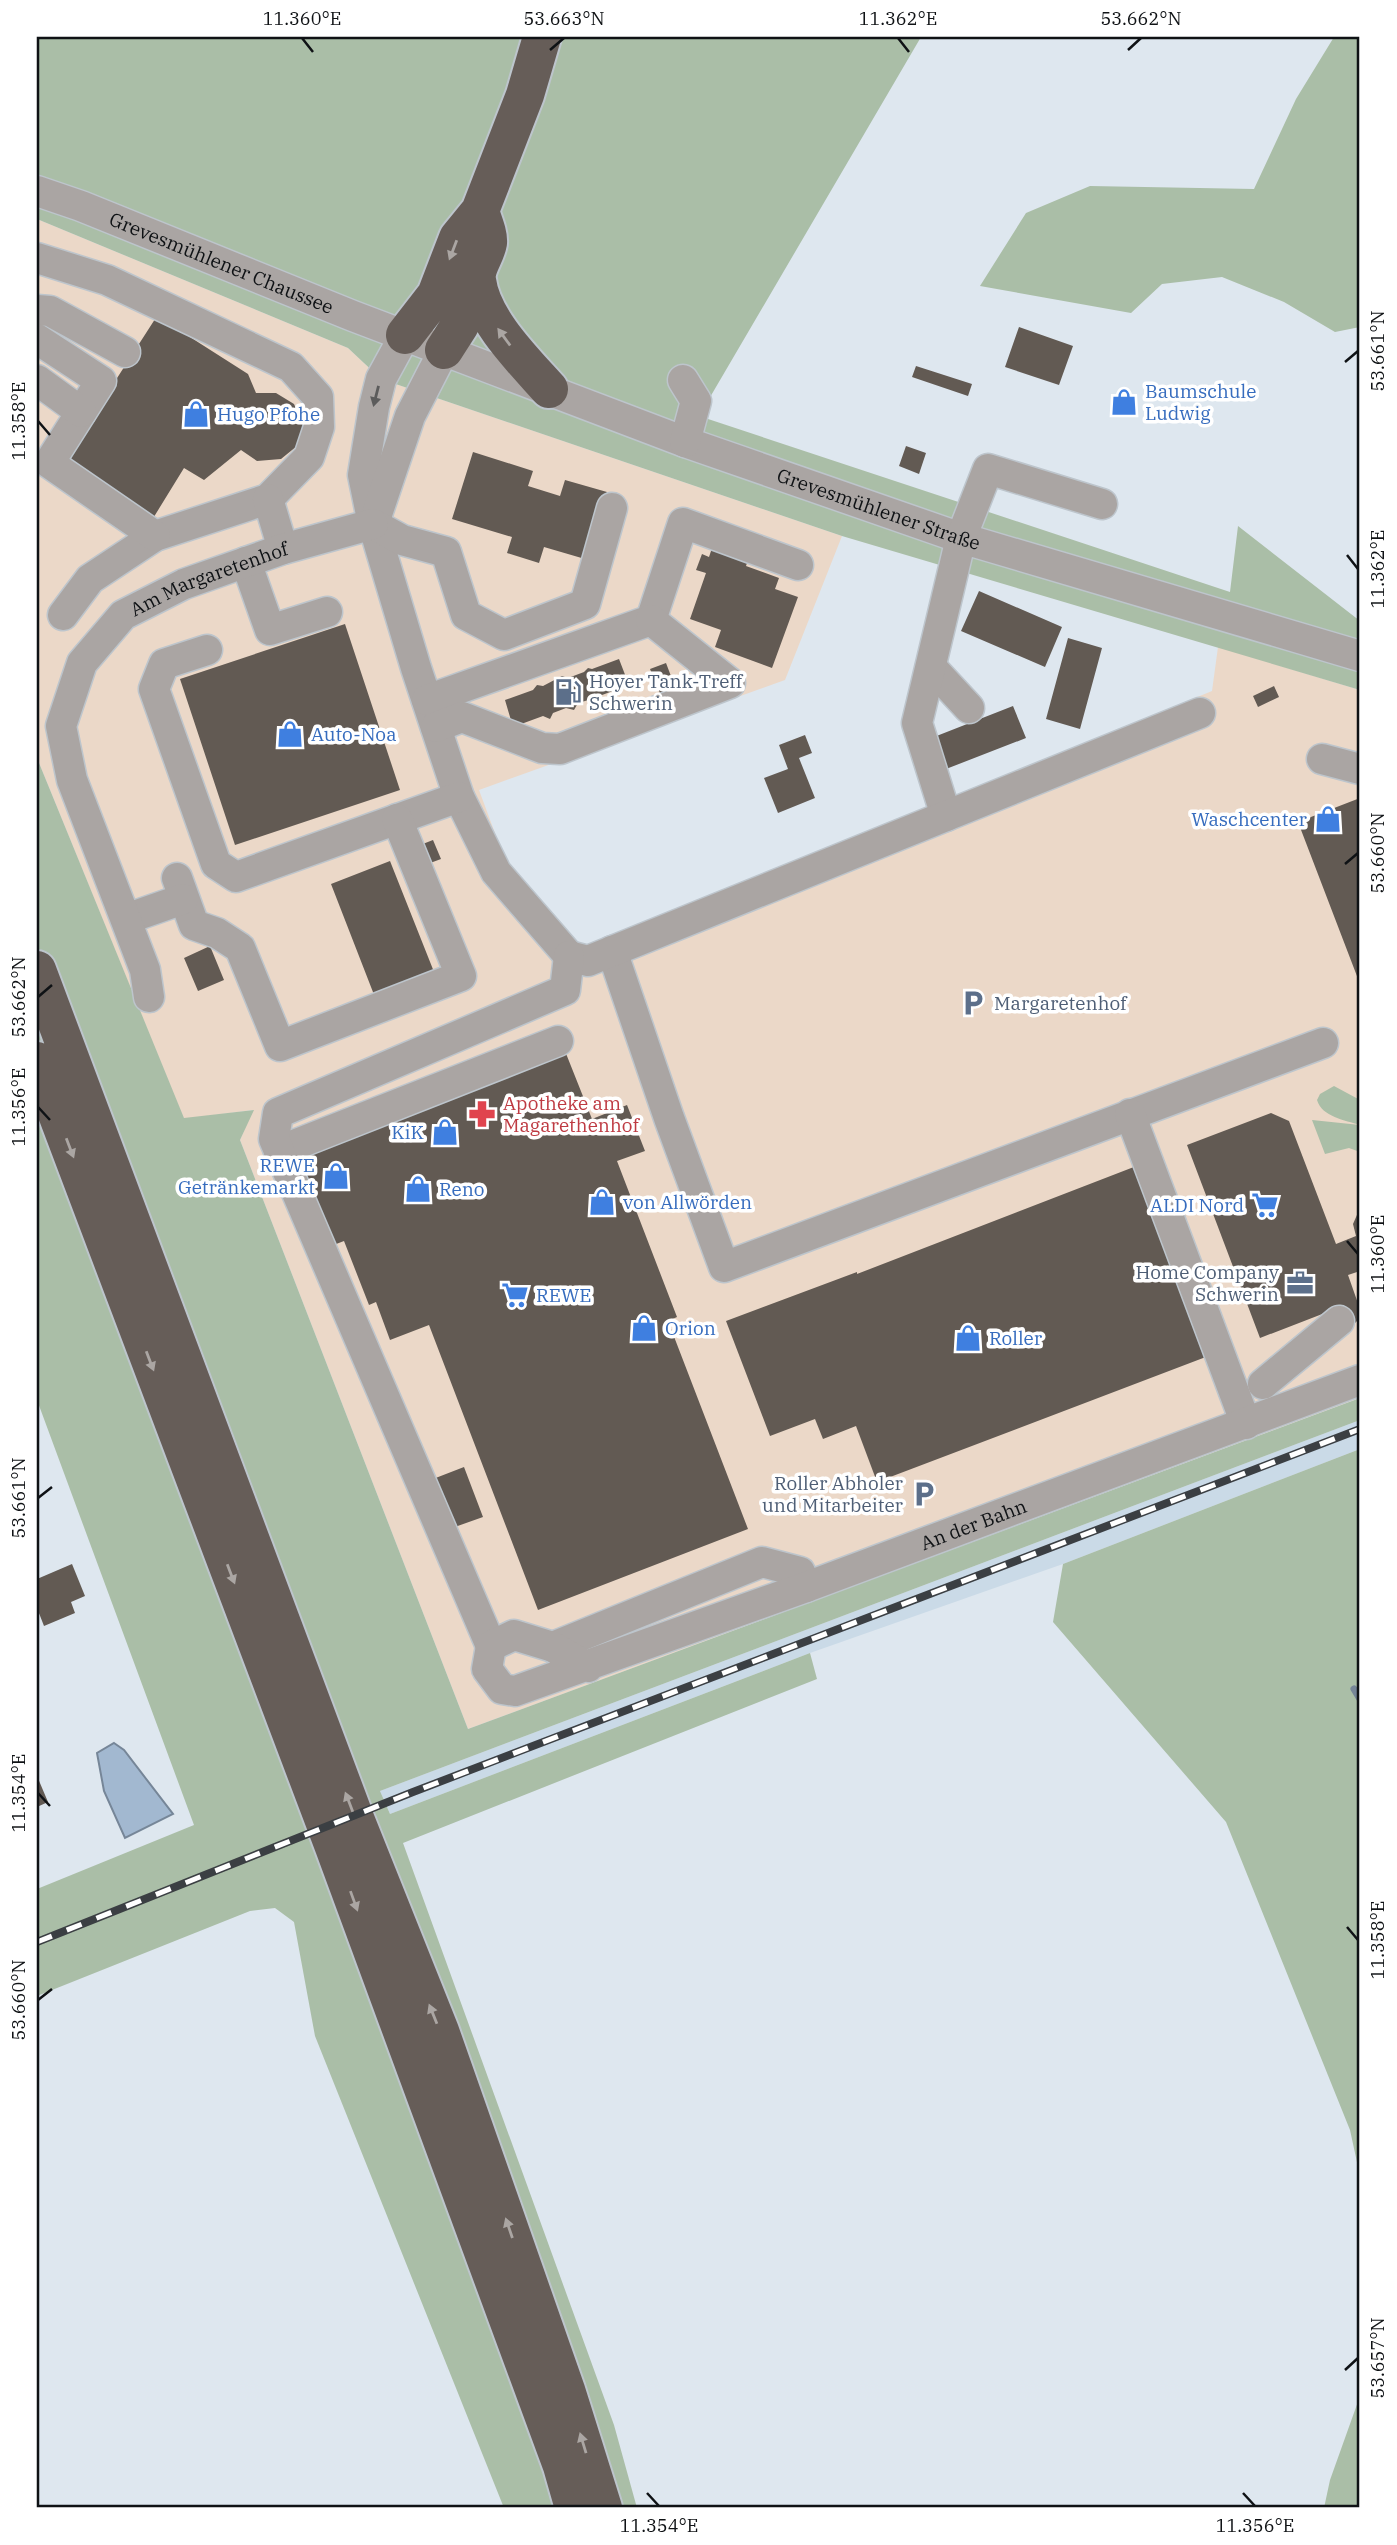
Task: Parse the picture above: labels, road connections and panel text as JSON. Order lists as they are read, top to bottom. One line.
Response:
{"streets":{"street":["Grevesmühlener Chaussee","Grevesmühlener Straße","Am Margaretenhof","An der Bahn"]},"crossings":[["Grevesmühlener Chaussee","Grevesmühlener Straße"]],"places":{"shop":["Baumschule Ludwig","Hugo Pfohe","Auto-Noa","Waschcenter","KiK","REWE Getränkemarkt","Reno","von Allwörden","Orion","Roller"],"fuel station":["Hoyer Tank-Treff Schwerin"],"parking":["Margaretenhof","Roller Abholer und Mitarbeiter"],"pharmacy":["Apotheke am Magarethenhof"],"supermarket":["ALDI Nord","REWE"],"office":["Home Company Schwerin"]},"coordinates":["11.360°E","53.663°N","11.362°E","53.662°N","53.661°N","11.358°E","53.660°N","11.356°E","11.354°E","53.657°N"]}
